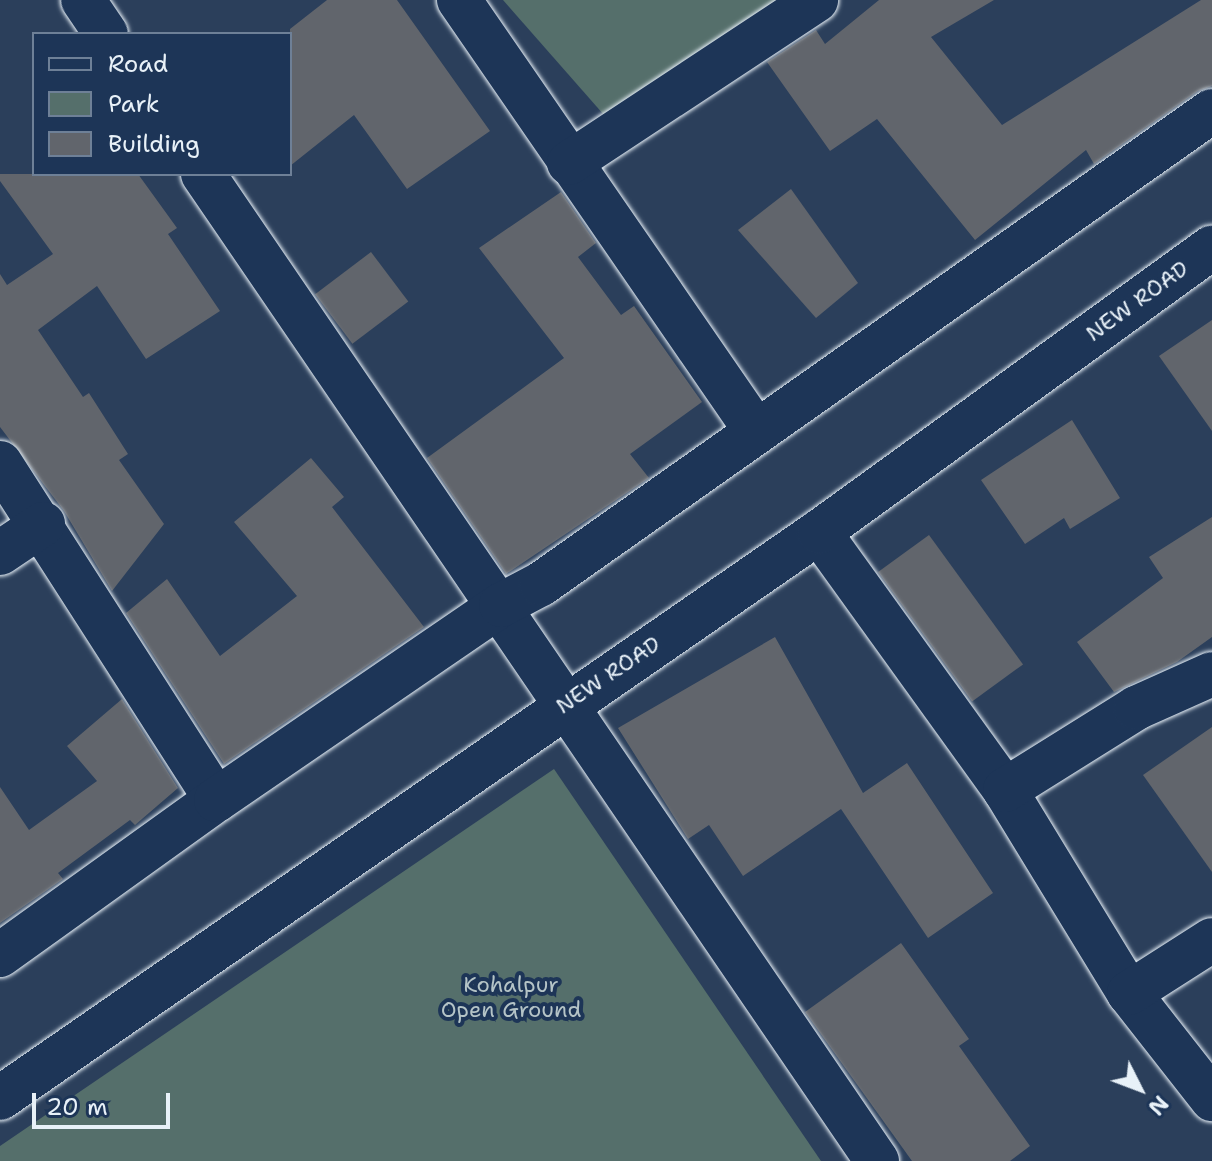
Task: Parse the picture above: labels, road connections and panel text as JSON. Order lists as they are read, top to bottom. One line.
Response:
{"streets":{"street":["NEW ROAD"]},"parks":["Kohalpur Open Ground"],"legend":["Road","Park","Building"],"scale_bar":"20 m","north":"bottom right"}
